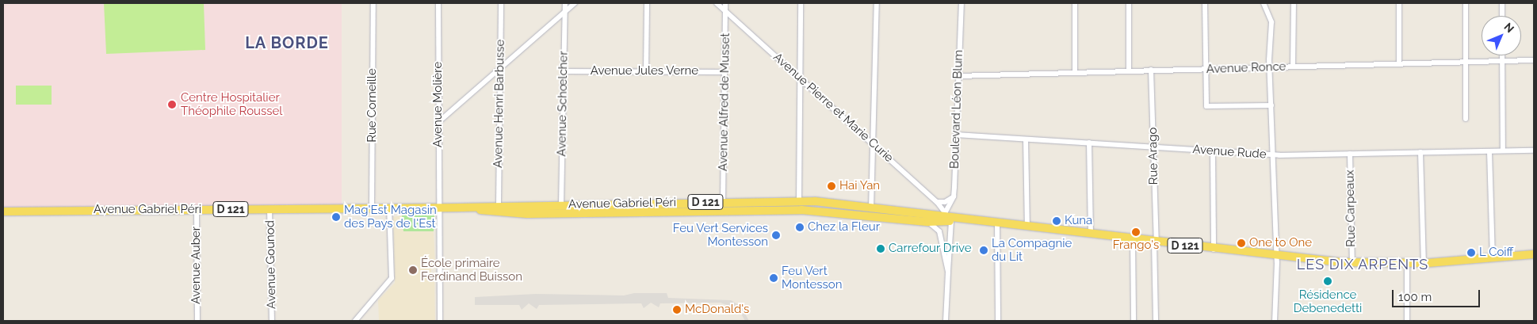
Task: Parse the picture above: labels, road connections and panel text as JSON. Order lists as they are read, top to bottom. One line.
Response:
{"streets":{"main road":["D 121","Avenue Gabriel Péri"],"street":["Avenue Ronce","Avenue Jules Verne","Avenue Alfred de Musset","Avenue Henri Barbusse","Avenue Schœlcher","Avenue Molière","Rue Corneille","Avenue Pierre et Marie Curie","Boulevard Léon Blum","Avenue Rude","Rue Arago","Rue Carpeaux","Avenue Gounod","Avenue Auber"]},"crossings":[["Avenue Ronce","Boulevard Léon Blum"],["Avenue Ronce","Rue Arago"],["Avenue Jules Verne","Avenue Alfred de Musset"],["Avenue Jules Verne","Avenue Schœlcher"],["Avenue Alfred de Musset","Avenue Pierre et Marie Curie"],["Avenue Alfred de Musset","Avenue Gabriel Péri"],["Avenue Henri Barbusse","Avenue Gabriel Péri"],["Avenue Schœlcher","Avenue Gabriel Péri"],["Avenue Molière","Avenue Gabriel Péri"],["Rue Corneille","Avenue Gabriel Péri"],["Avenue Pierre et Marie Curie","Boulevard Léon Blum"],["Avenue Pierre et Marie Curie","D 121"],["Avenue Pierre et Marie Curie","Avenue Gabriel Péri"],["Boulevard Léon Blum","Avenue Rude"],["Boulevard Léon Blum","D 121"],["Boulevard Léon Blum","Avenue Gabriel Péri"],["Avenue Rude","Rue Arago"],["Avenue Rude","Rue Carpeaux"],["Rue Arago","D 121"],["D 121","Avenue Gabriel Péri"],["D 121","Rue Carpeaux"],["Avenue Gabriel Péri","Avenue Gounod"],["Avenue Gabriel Péri","Avenue Auber"]],"districts":["LA BORDE","LES DIX ARPENTS"],"places":["Centre Hospitalier Théophile Roussel","Hai Yan","Mag'Est Magasin des Pays de l'Est","Kuna","Chez la Fleur","Frango's","Feu Vert Services Montesson","One to One","Carrefour Drive","La Compagnie du Lit","L Coiff","École primaire Ferdinand Buisson","Feu Vert Montesson","Résidence Debenedetti","McDonald's"],"scale_bar":"100 m","north":"top right"}
